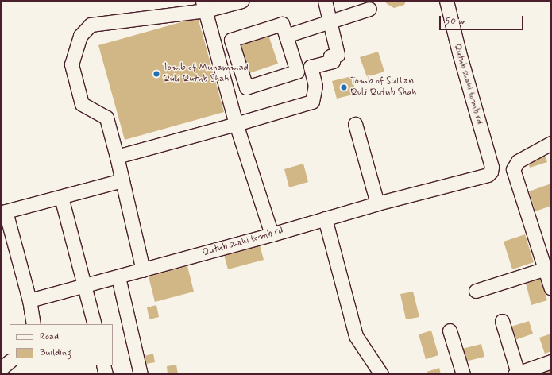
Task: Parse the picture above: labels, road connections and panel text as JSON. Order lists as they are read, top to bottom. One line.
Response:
{"streets":{"street":["Qutub shahi tomb rd"]},"places":["Tomb of Muhammad Quli Qutub Shah","Tomb of Sultan Quli Qutub Shah"],"legend":["Road","Building"],"scale_bar":"50 m"}
